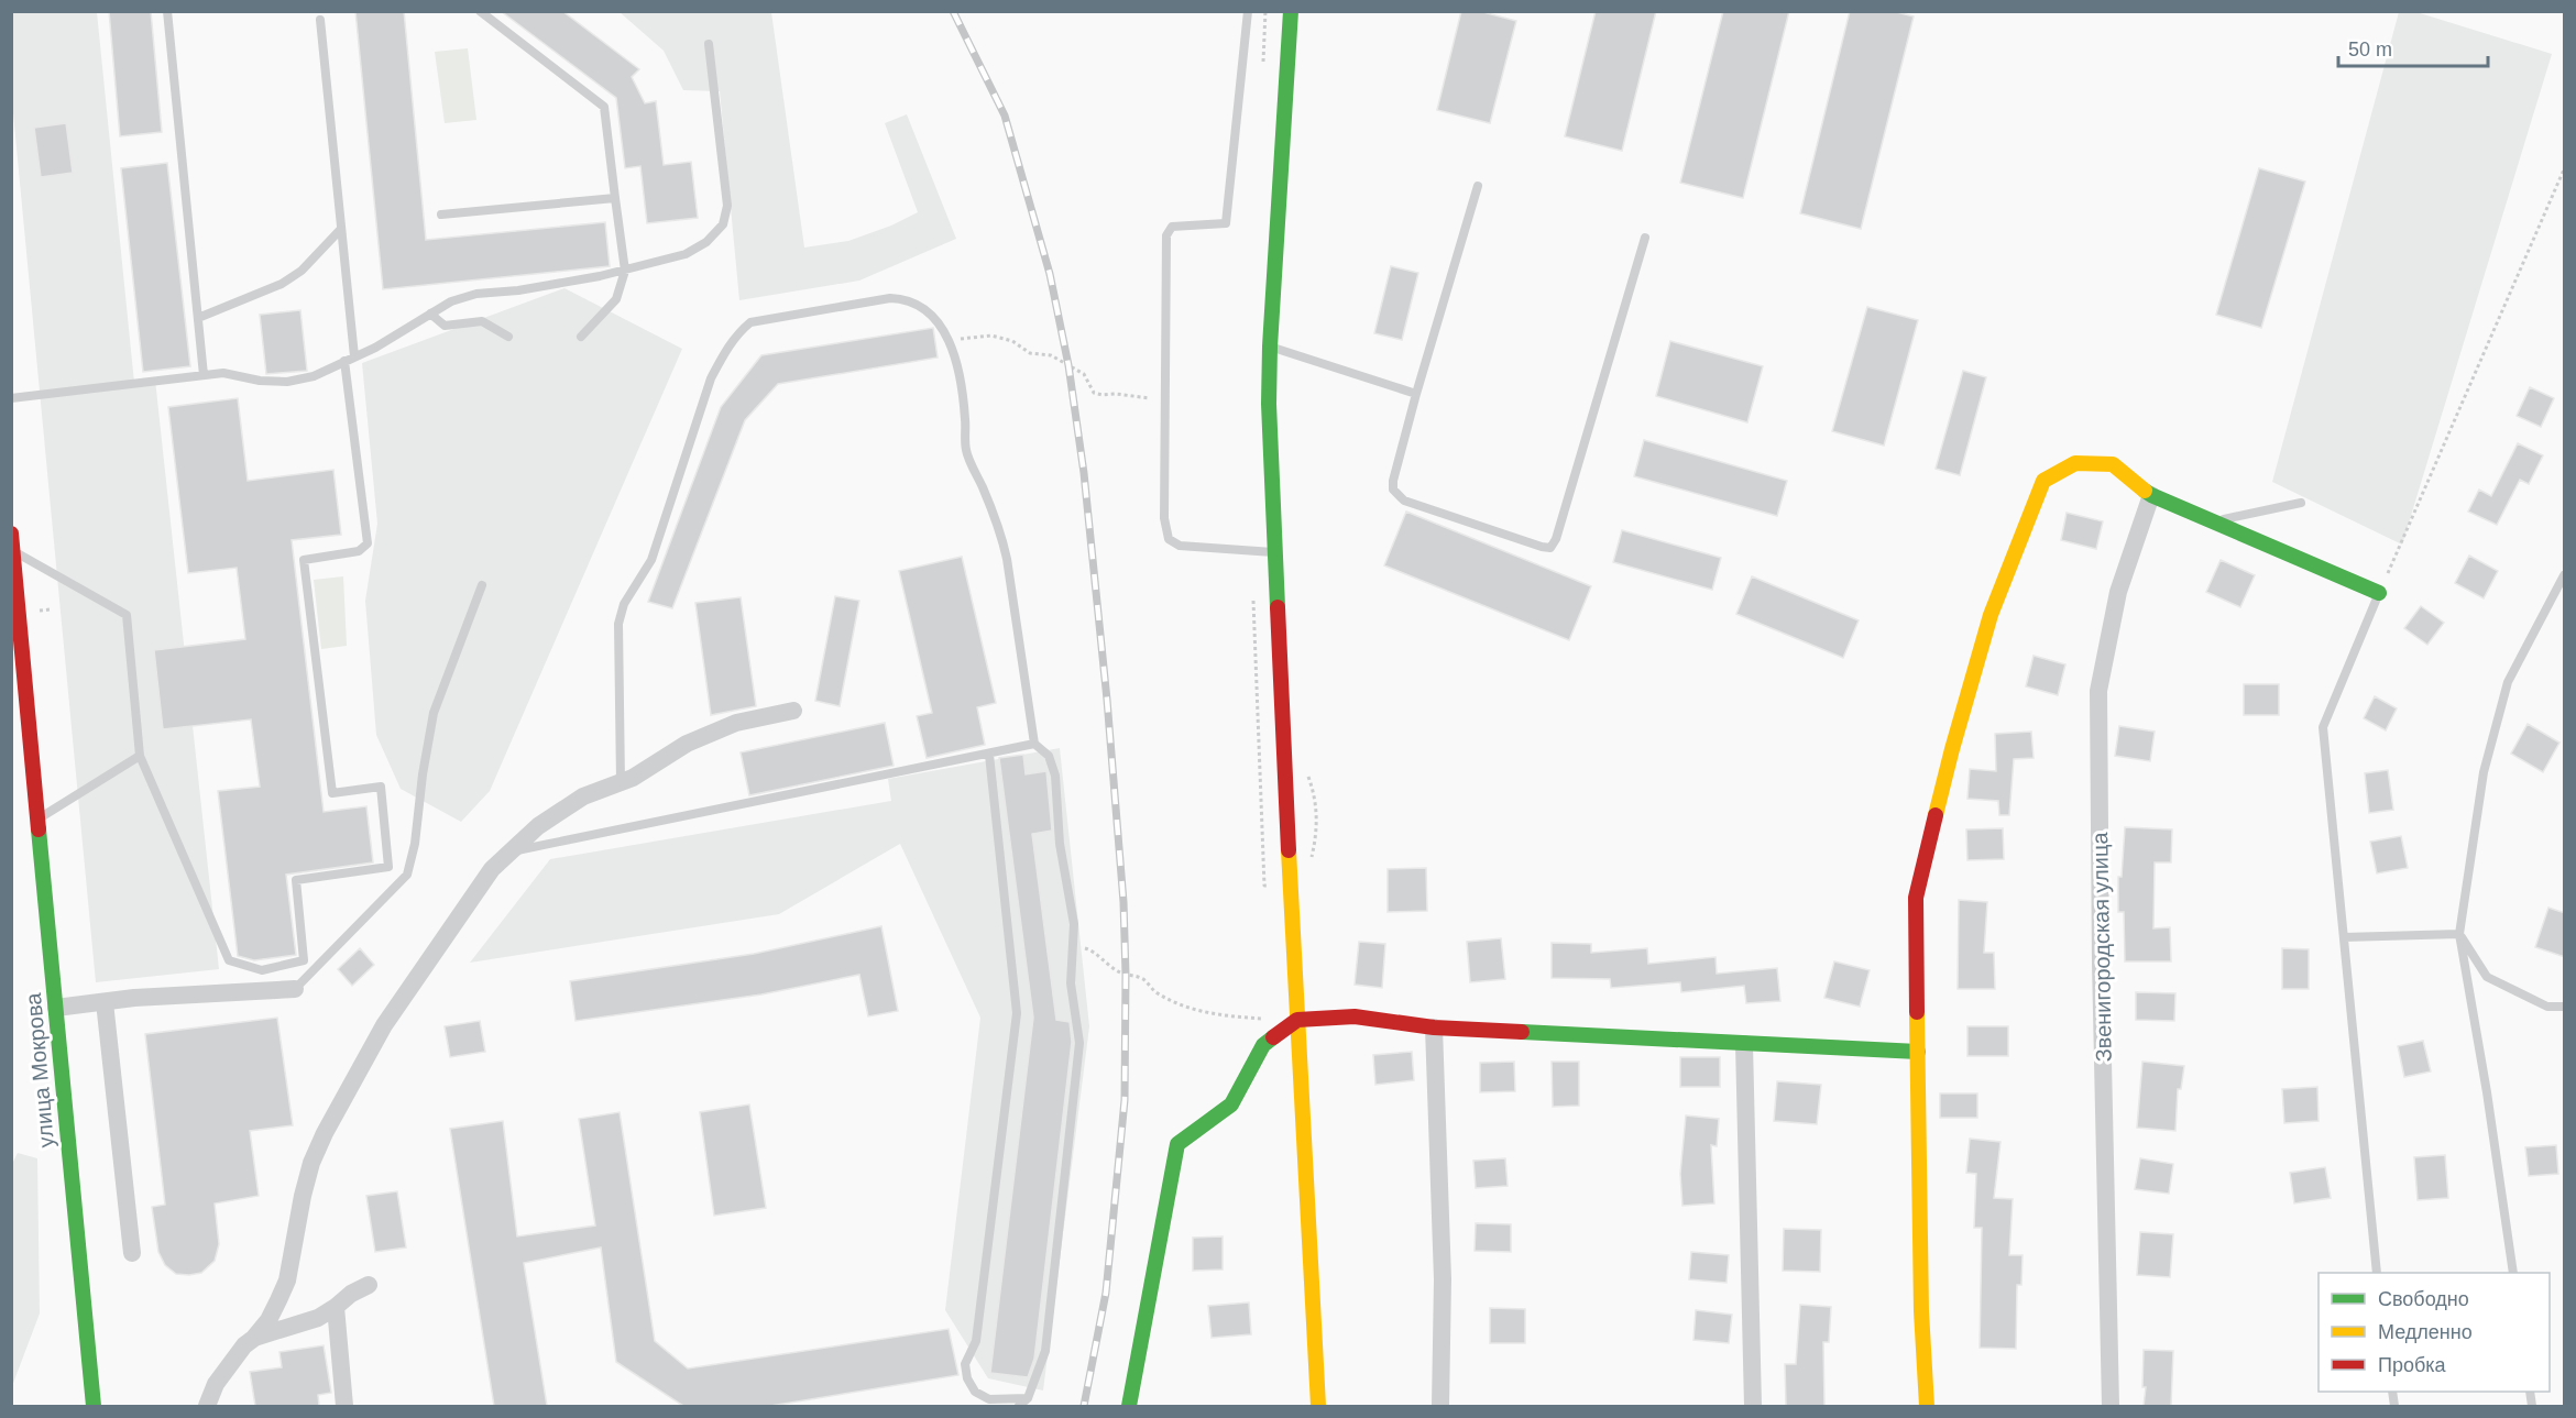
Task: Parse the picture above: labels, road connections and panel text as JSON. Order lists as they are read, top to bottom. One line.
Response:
{"streets":{"street":["Звенигородская улица","улица Мокрова"]},"legend":["Свободно","Медленно","Пробка"],"scale_bar":"50 m"}
